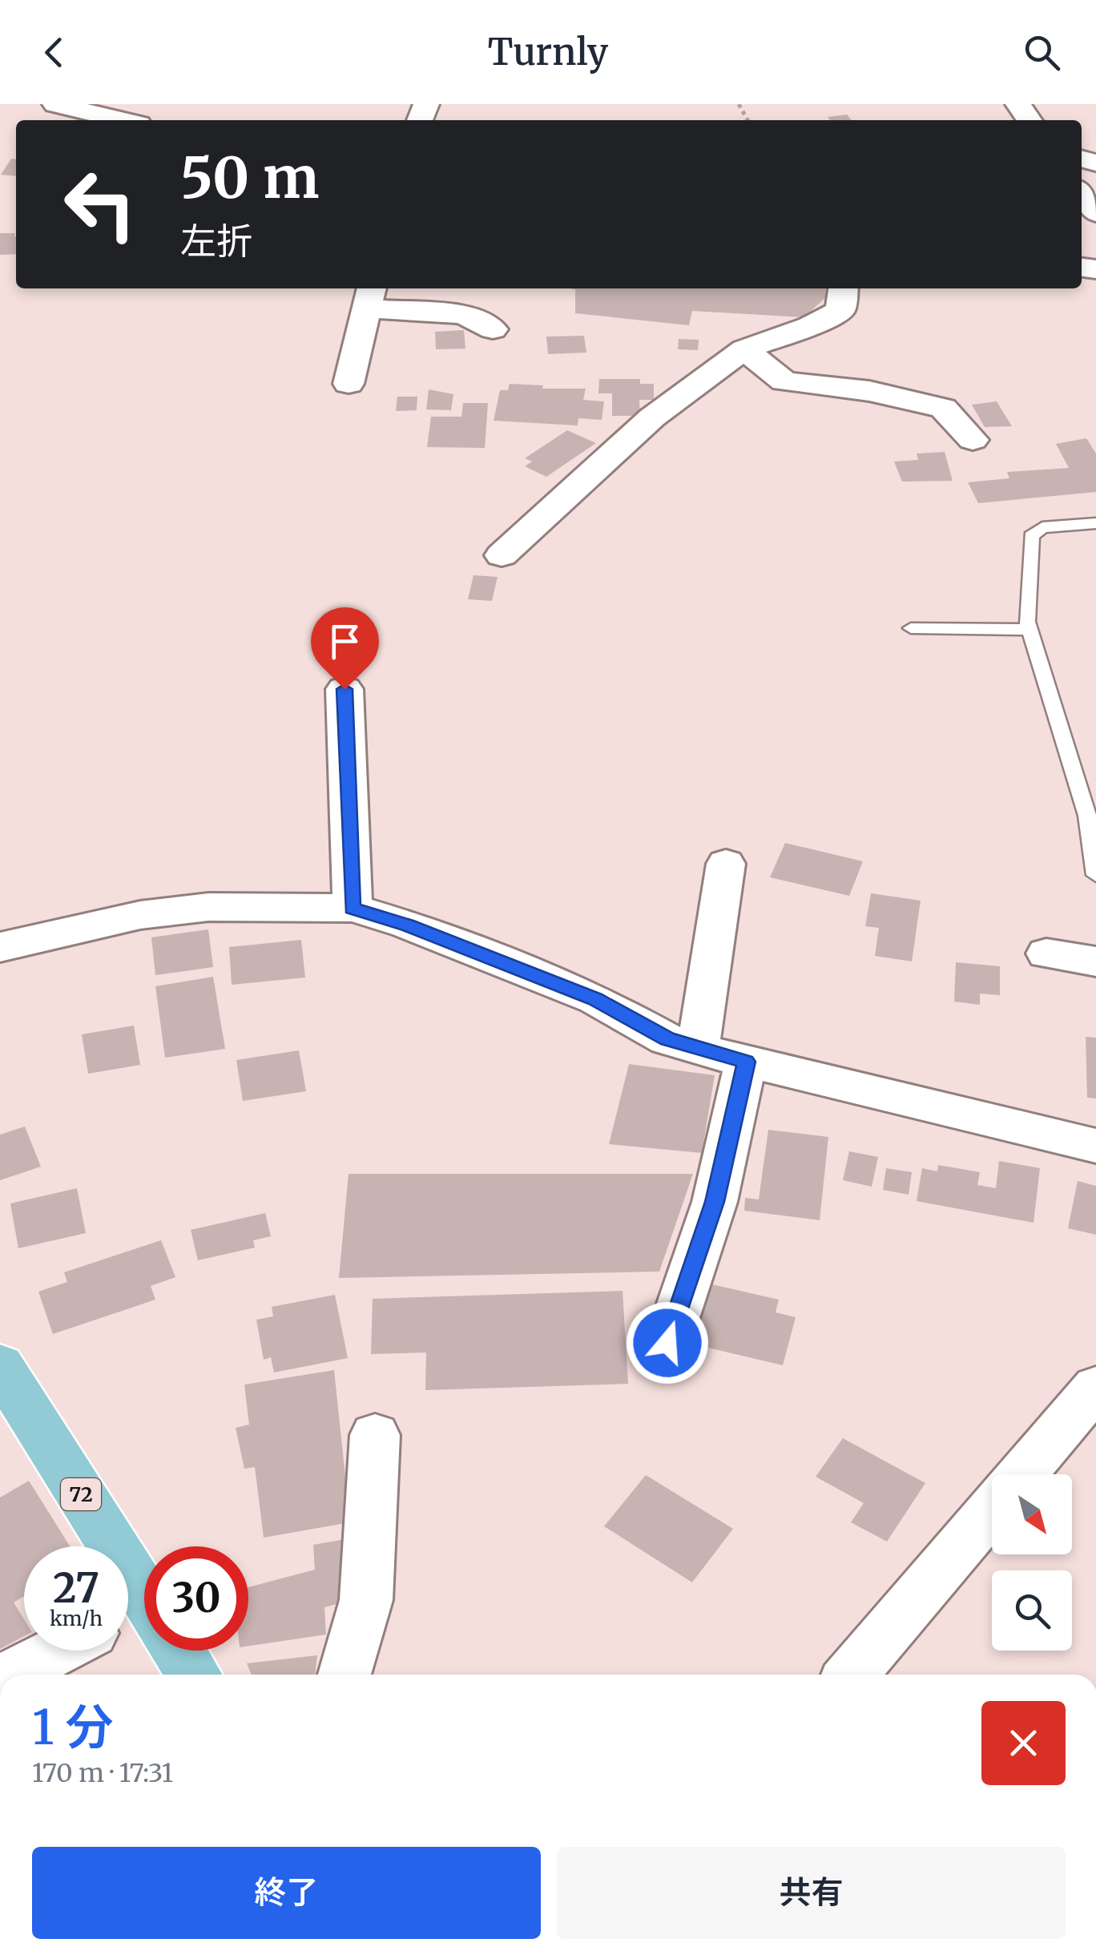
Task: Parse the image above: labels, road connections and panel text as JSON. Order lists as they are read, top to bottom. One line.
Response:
{"streets":{"main road":["72"]},"north":"bottom right","page":{"header":"Turnly","turn":["50 m","左折"],"speed":"27 km/h","limit":"30","heading":["1 分","170 m · 17:31"],"buttons":["終了","共有"]}}
